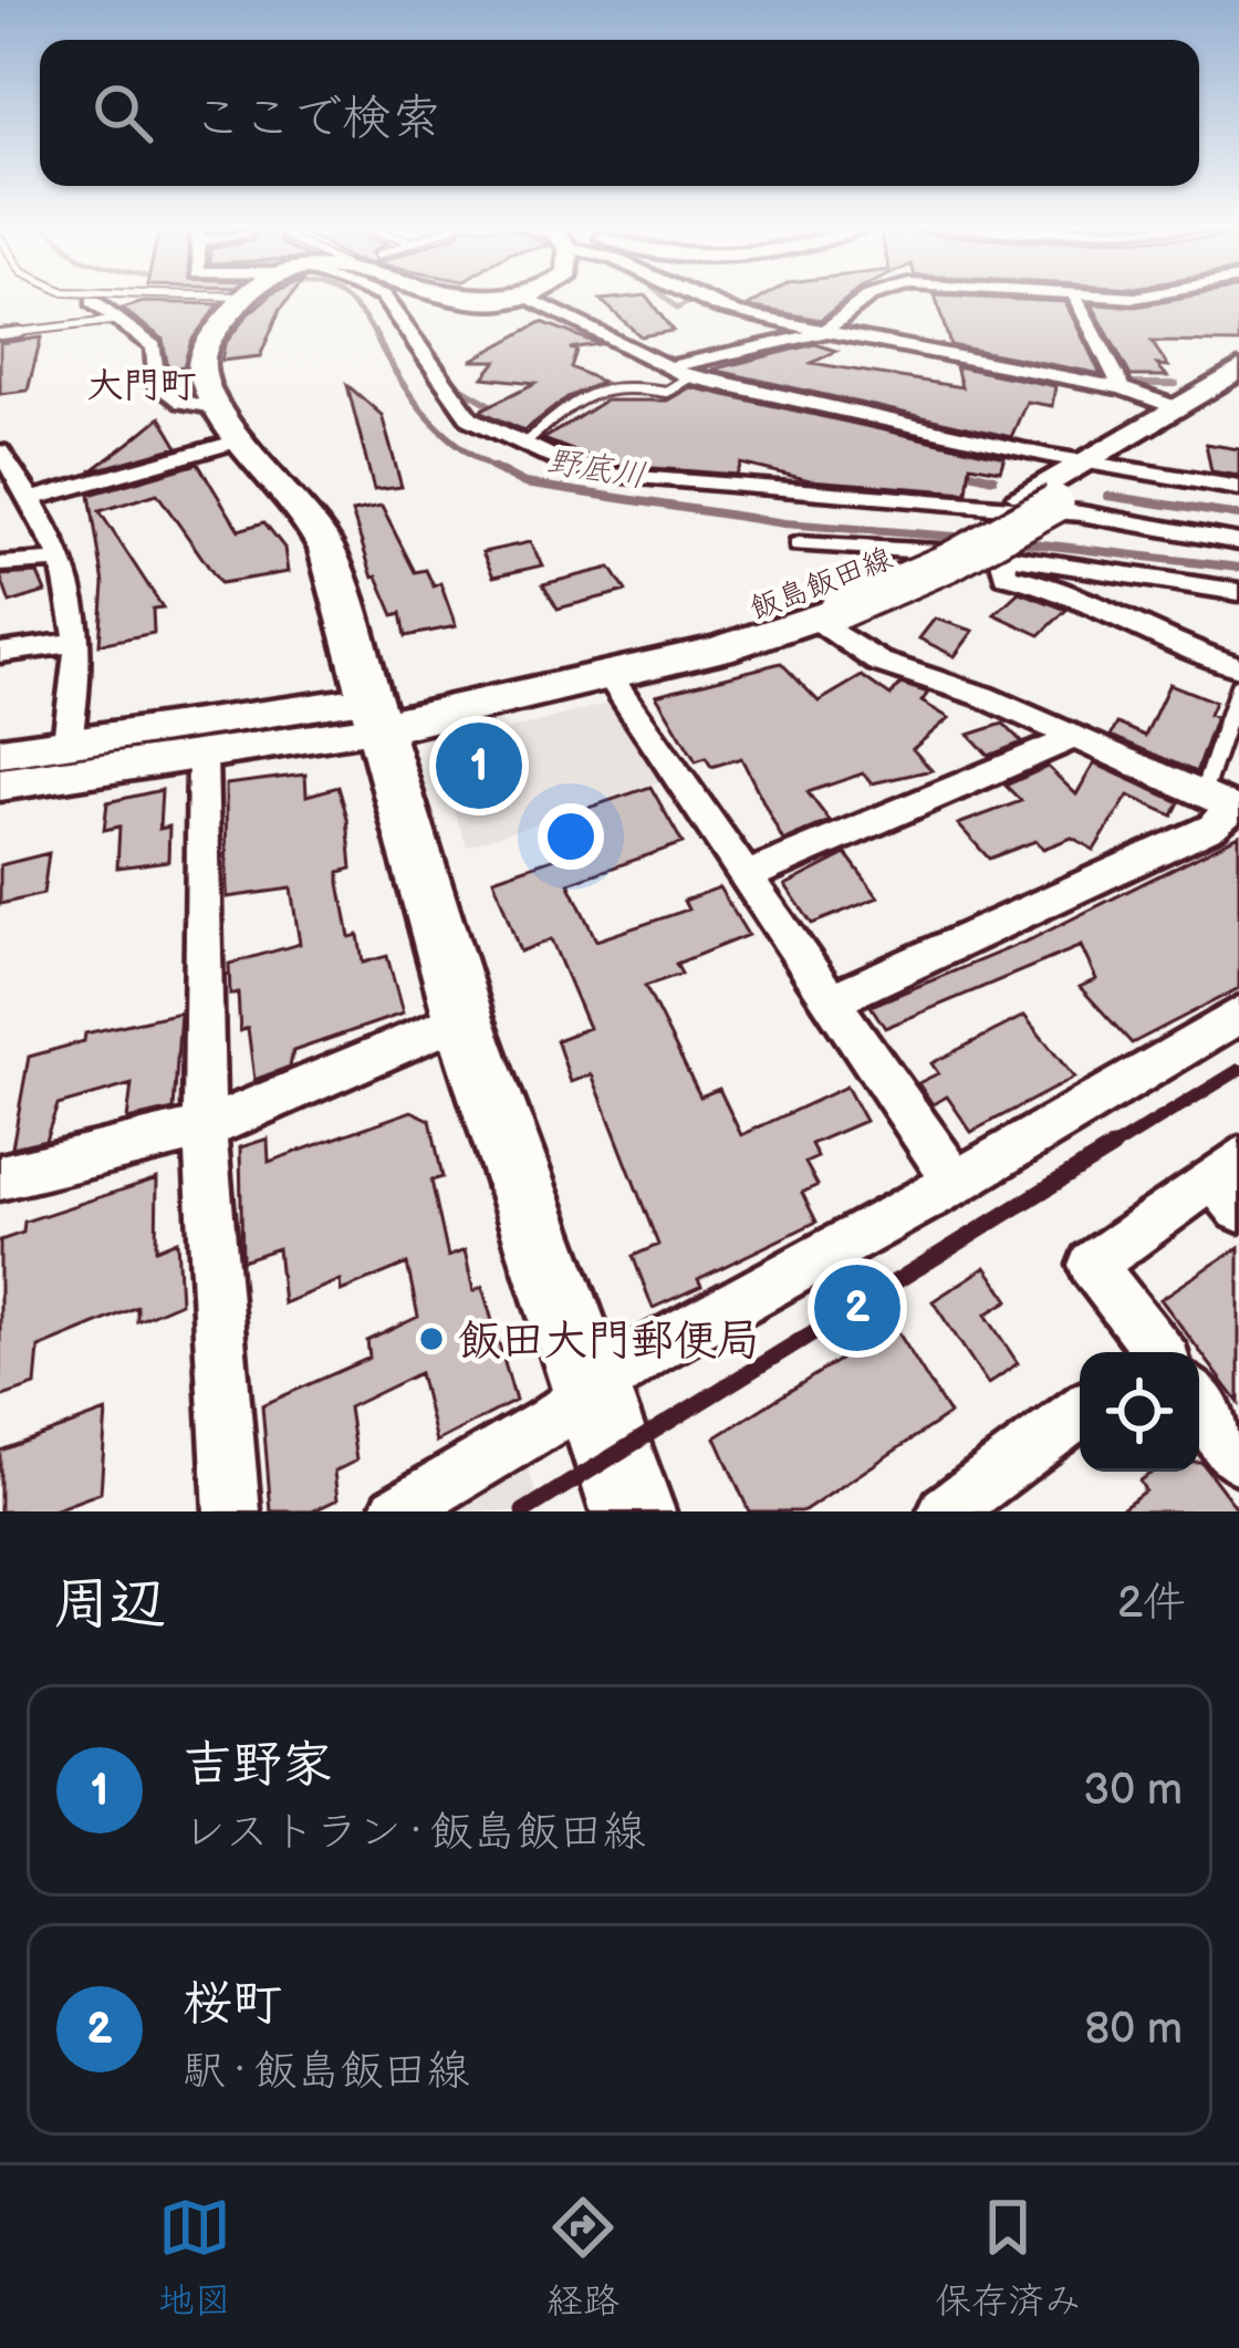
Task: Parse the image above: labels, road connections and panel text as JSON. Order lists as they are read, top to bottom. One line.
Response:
{"streets":{"main road":["飯島飯田線"]},"districts":["大門町"],"water":["野底川"],"places":["飯田大門郵便局"],"page":{"search":"ここで検索","pins":["1","2"],"heading":["周辺","2件"],"list":[{"mark":"1","name":"吉野家","note":"レストラン · 飯島飯田線","value":"30 m"},{"mark":"2","name":"桜町","note":"駅 · 飯島飯田線","value":"80 m"}],"nav":["地図","経路","保存済み"]}}
